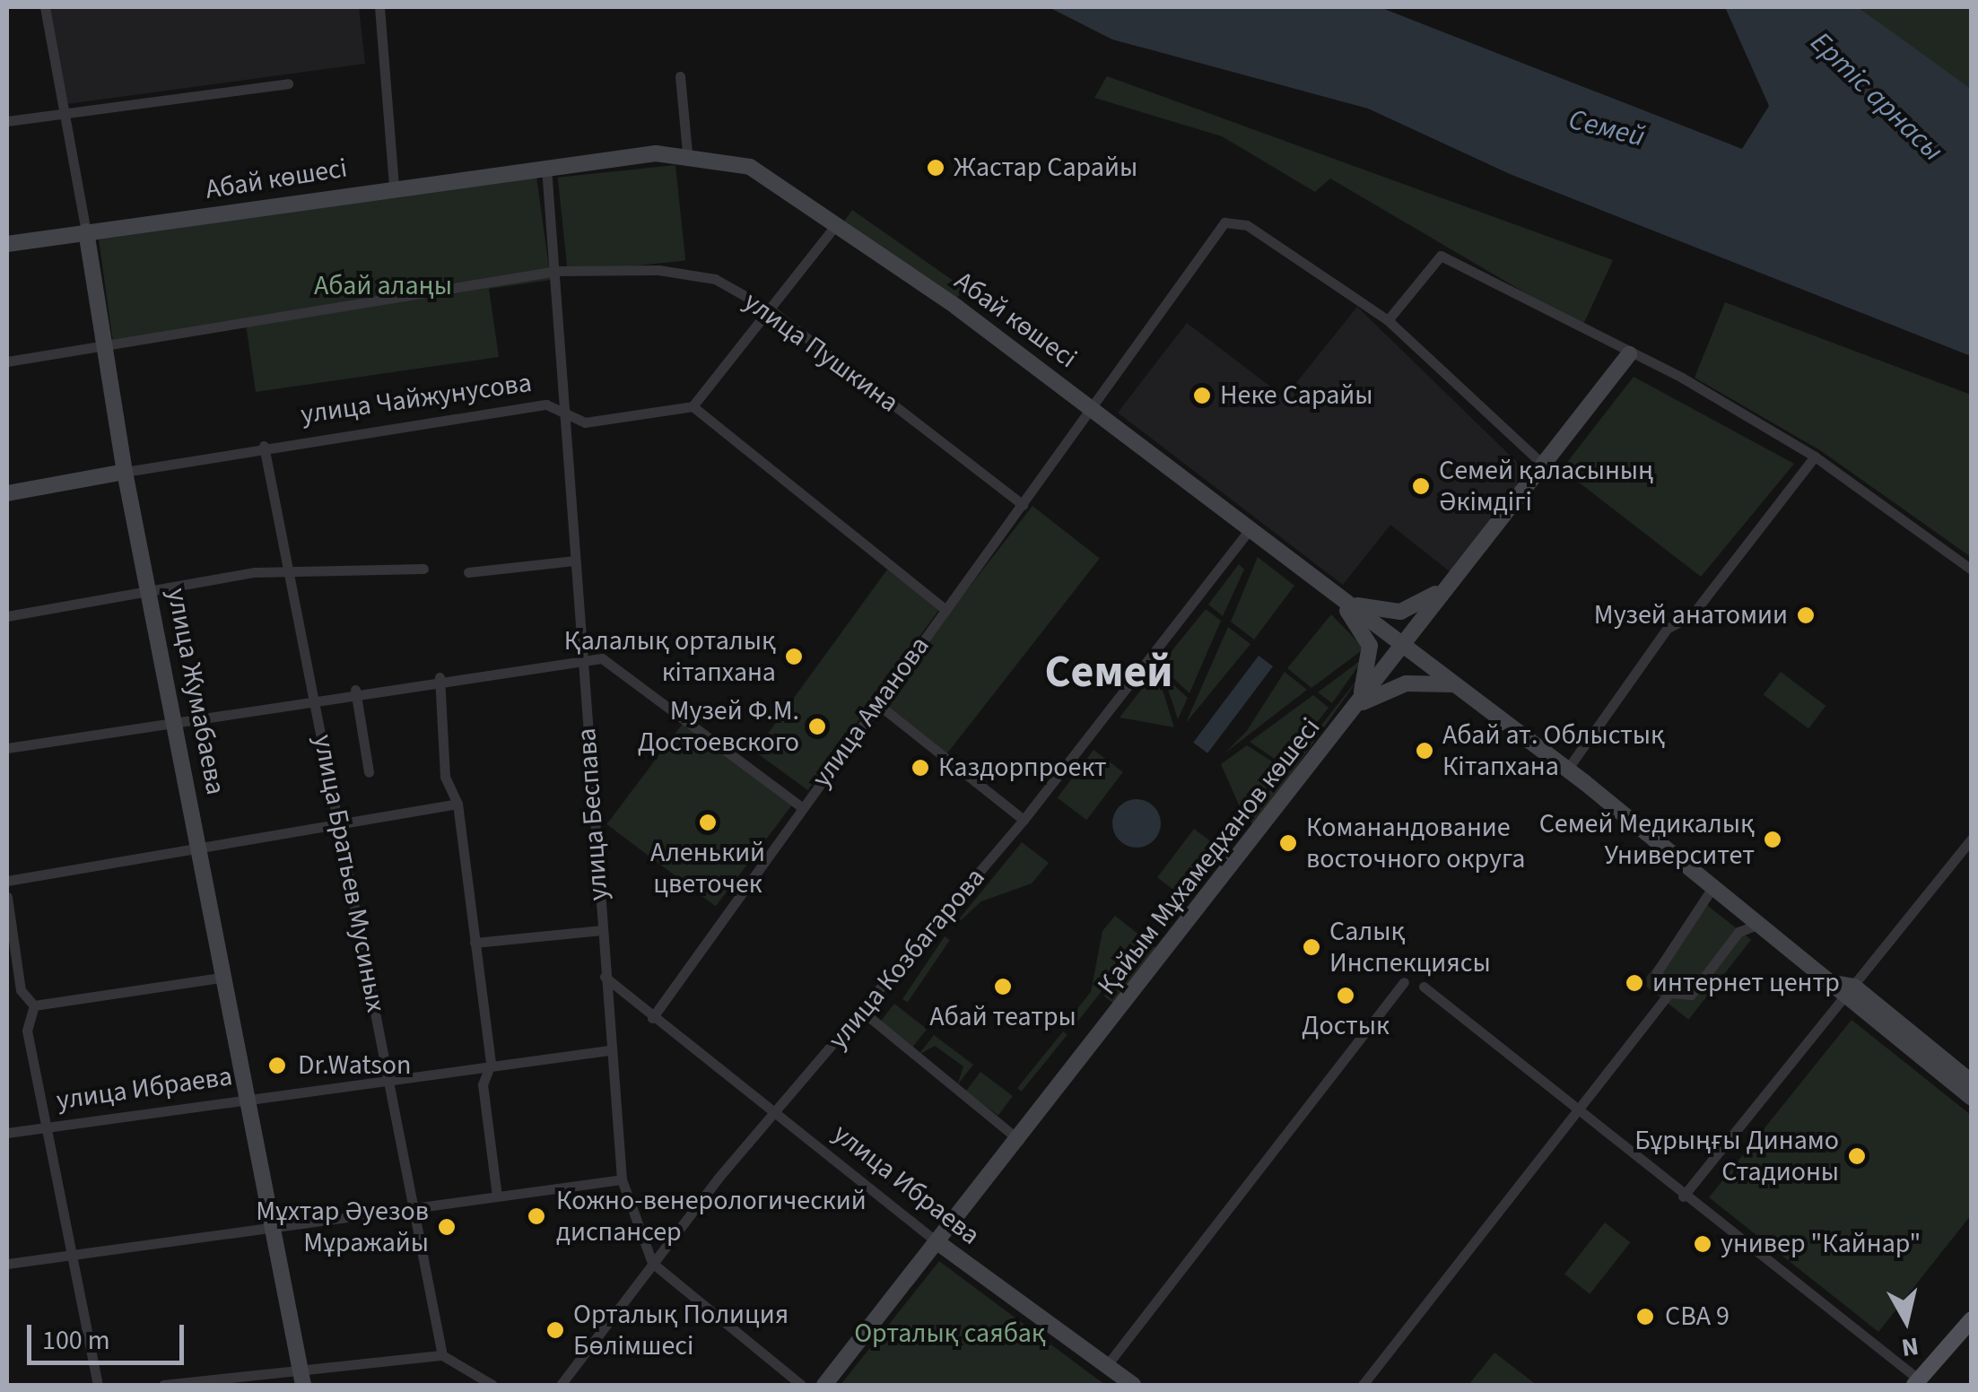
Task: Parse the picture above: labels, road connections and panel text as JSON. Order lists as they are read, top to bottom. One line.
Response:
{"streets":{"street":["Абай көшесі","улица Пушкина","улица Чайжунусова","улица Жумабаева","улица Аманова","улица Беспава","Қайым Мұхамедханов көшесі","улица Братьев Мусиных","улица Козбагарова","улица Ибраева"]},"crossings":[["Абай көшесі","улица Жумабаева"],["Абай көшесі","улица Аманова"],["Абай көшесі","улица Беспава"],["Абай көшесі","Қайым Мұхамедханов көшесі"],["Абай көшесі","улица Козбагарова"],["улица Пушкина","улица Жумабаева"],["улица Пушкина","улица Аманова"],["улица Пушкина","улица Беспава"],["улица Чайжунусова","улица Жумабаева"],["улица Чайжунусова","улица Беспава"],["улица Чайжунусова","улица Братьев Мусиных"],["улица Жумабаева","улица Ибраева"],["улица Аманова","улица Ибраева"],["улица Беспава","улица Козбагарова"],["улица Беспава","улица Ибраева"],["Қайым Мұхамедханов көшесі","улица Ибраева"],["улица Братьев Мусиных","улица Ибраева"],["улица Козбагарова","улица Ибраева"]],"districts":["Семей"],"water":["Ертіс арнасы","Семей"],"parks":["Абай алаңы","Орталық саябақ"],"places":["Жастар Сарайы","Неке Сарайы","Семей қаласының Әкімдігі","Музей анатомии","Қалалық орталық кітапхана","Музей Ф.М. Достоевского","Абай ат. Облыстық Кітапхана","Каздорпроект","Аленький цветочек","Семей Медикалық Университет","Команандование восточного округа","Салық Инспекциясы","интернет центр","Абай театры","Достык","Dr.Watson","Бұрыңғы Динамо Стадионы","Кожно-венерологический диспансер","Мұхтар Әуезов Мұражайы","универ \"Кайнар\"","СВА 9","Орталық Полиция Бөлімшесі"],"scale_bar":"100 m","north":"bottom"}
